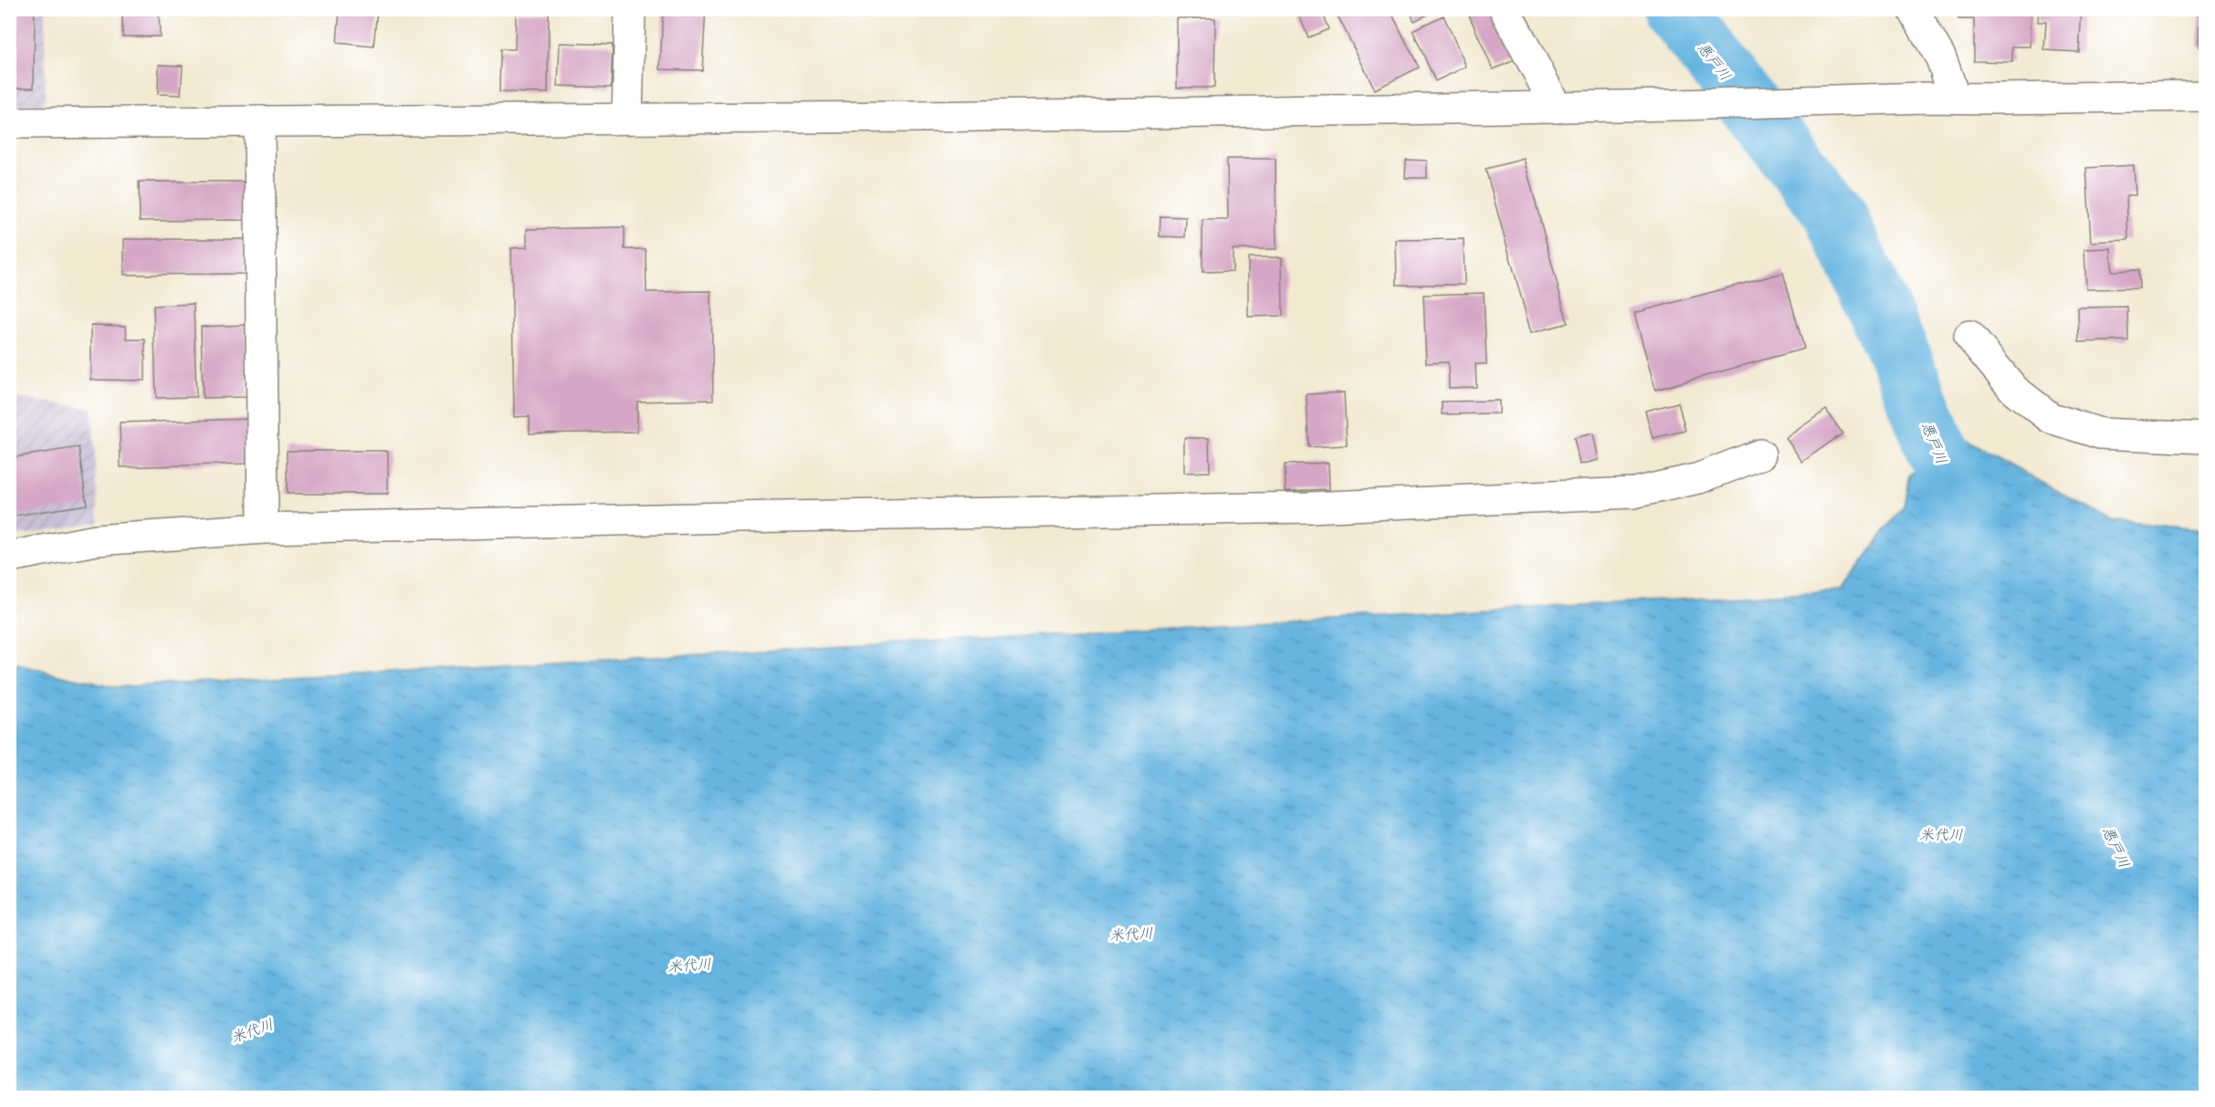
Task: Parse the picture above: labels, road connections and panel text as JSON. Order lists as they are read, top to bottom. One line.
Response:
{"water":["悪戸川","米代川"]}
